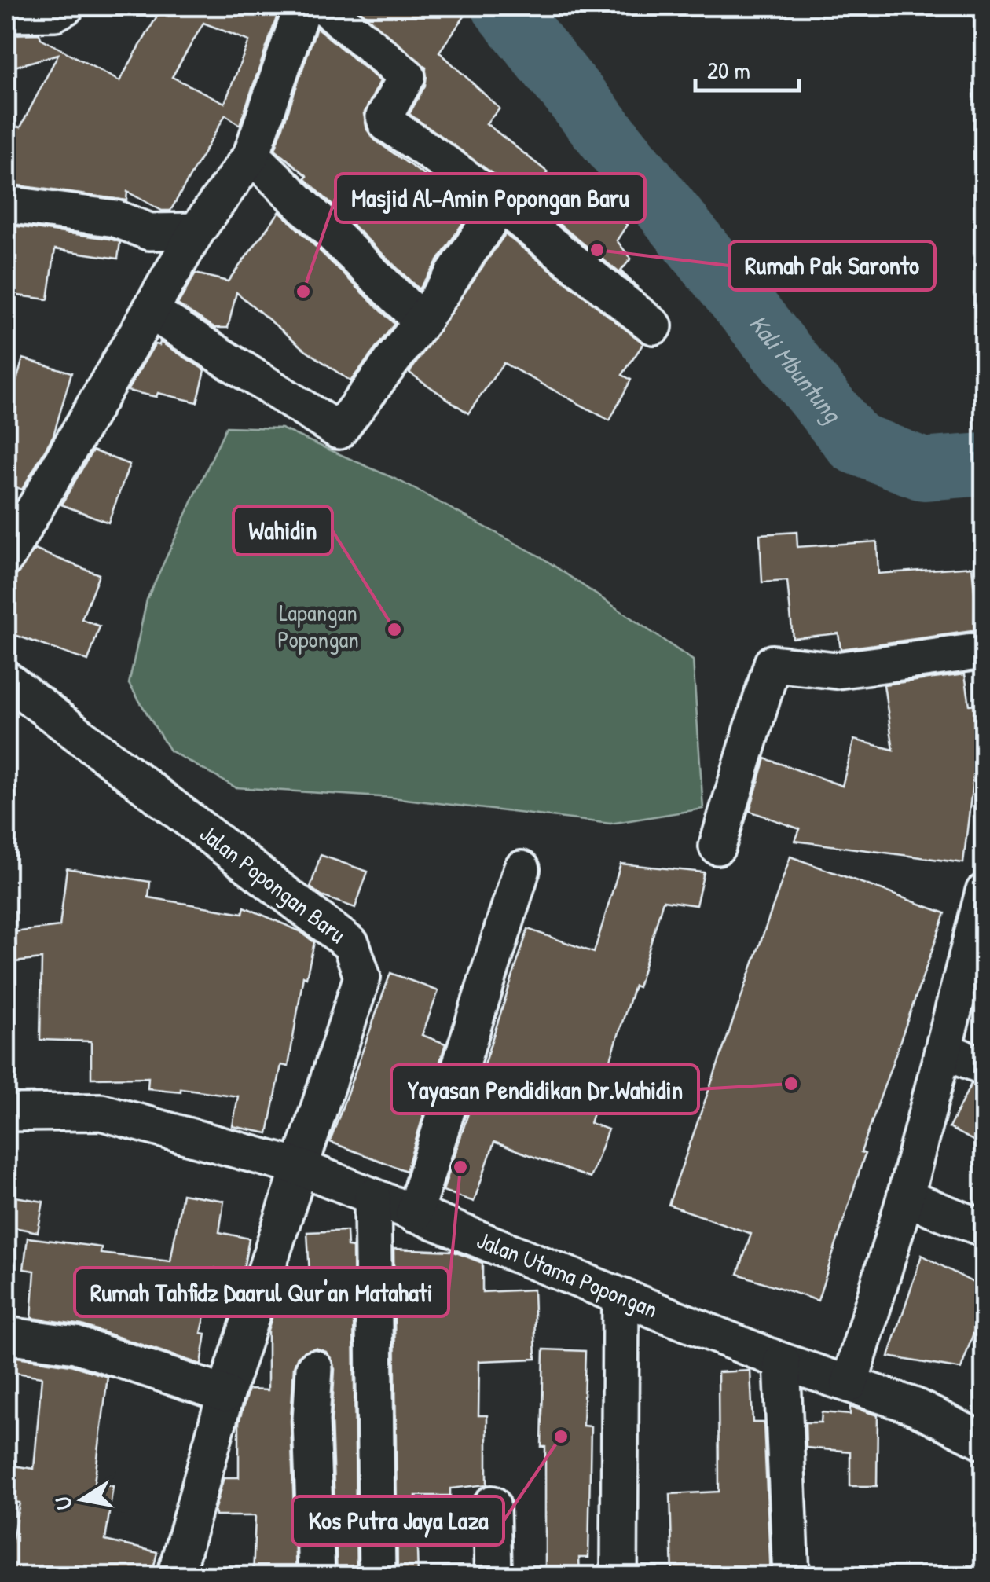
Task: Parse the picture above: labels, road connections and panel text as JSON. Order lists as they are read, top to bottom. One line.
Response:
{"streets":{"street":["Jalan Popongan Baru","Jalan Utama Popongan"]},"crossings":[["Jalan Popongan Baru","Jalan Utama Popongan"]],"water":["Kali Mbuntung"],"parks":["Lapangan Popongan"],"places":["Rumah Pak Saronto","Masjid Al-Amin Popongan Baru","Wahidin","Yayasan Pendidikan Dr.Wahidin","Rumah Tahfidz Daarul Qur'an Matahati","Kos Putra Jaya Laza"],"scale_bar":"20 m","north":"left"}
